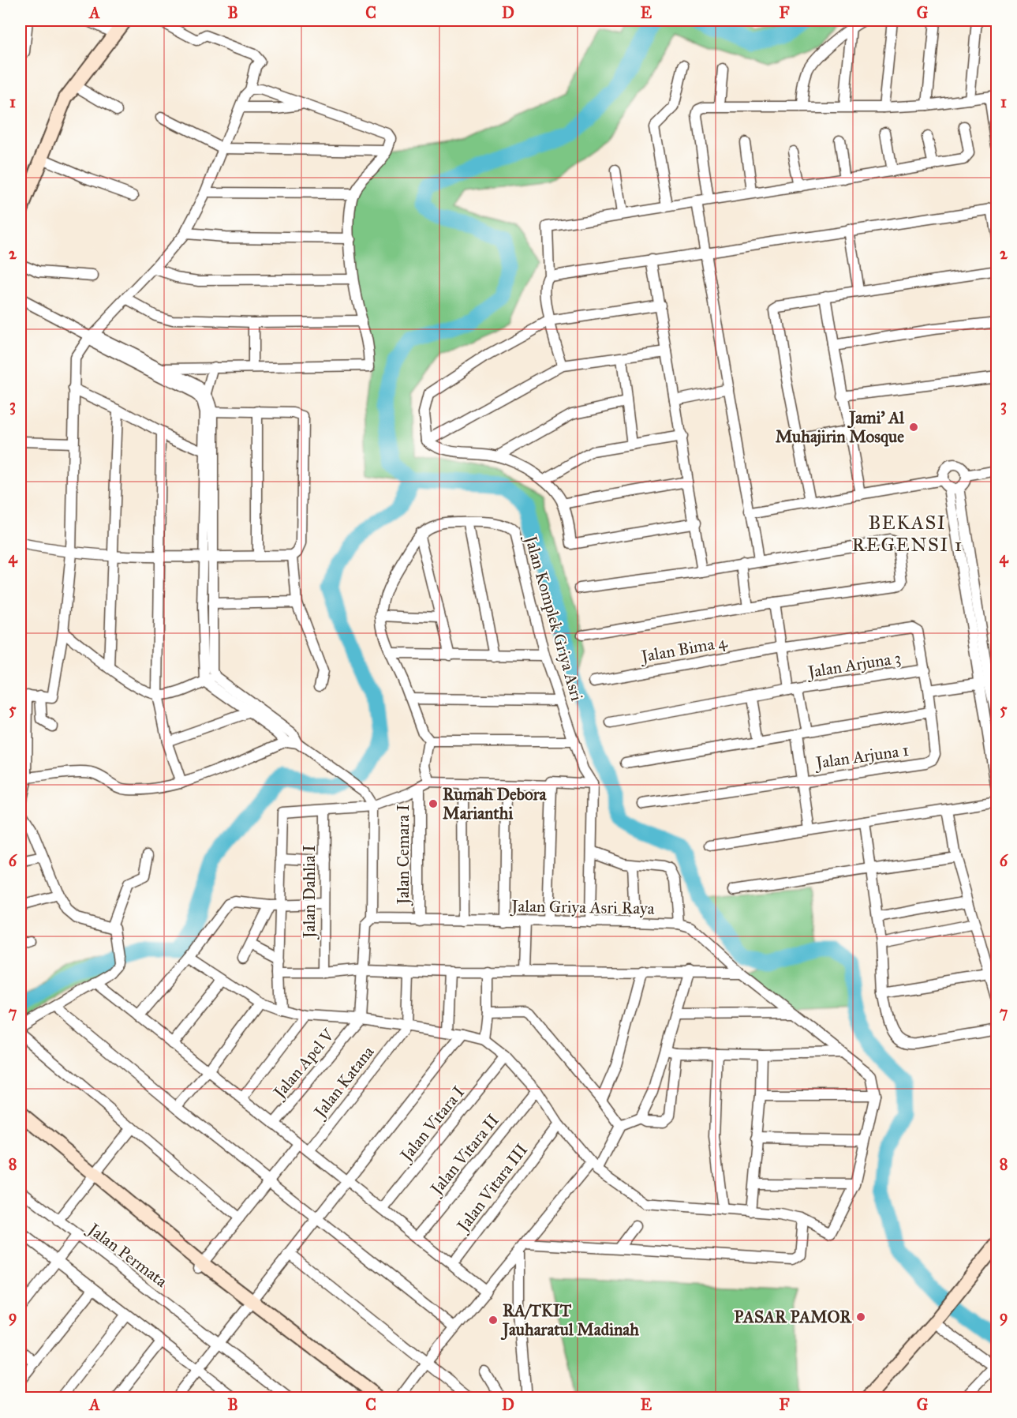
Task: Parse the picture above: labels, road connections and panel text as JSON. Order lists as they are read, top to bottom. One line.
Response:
{"streets":{"street":["Jalan Komplek Griya Asri","Jalan Bima 4","Jalan Arjuna 3","Jalan Arjuna 1","Jalan Cemara I","Jalan Dahlia I","Jalan Griya Asri Raya","Jalan Apel V","Jalan Katana","Jalan Vitara I","Jalan Vitara II","Jalan Vitara III","Jalan Permata"]},"crossings":[["Jalan Komplek Griya Asri","Jalan Griya Asri Raya"],["Jalan Bima 4","Jalan Arjuna 3"],["Jalan Bima 4","Jalan Arjuna 1"],["Jalan Cemara I","Jalan Griya Asri Raya"]],"districts":["BEKASI REGENSI 1"],"places":["Jami' Al Muhajirin Mosque","Rumah Debora Marianthi","PASAR PAMOR","RA/TKIT Jauharatul Madinah"],"grid":{"columns":["A","B","C","D","E","F","G"],"rows":["1","2","3","4","5","6","7","8","9"]}}
